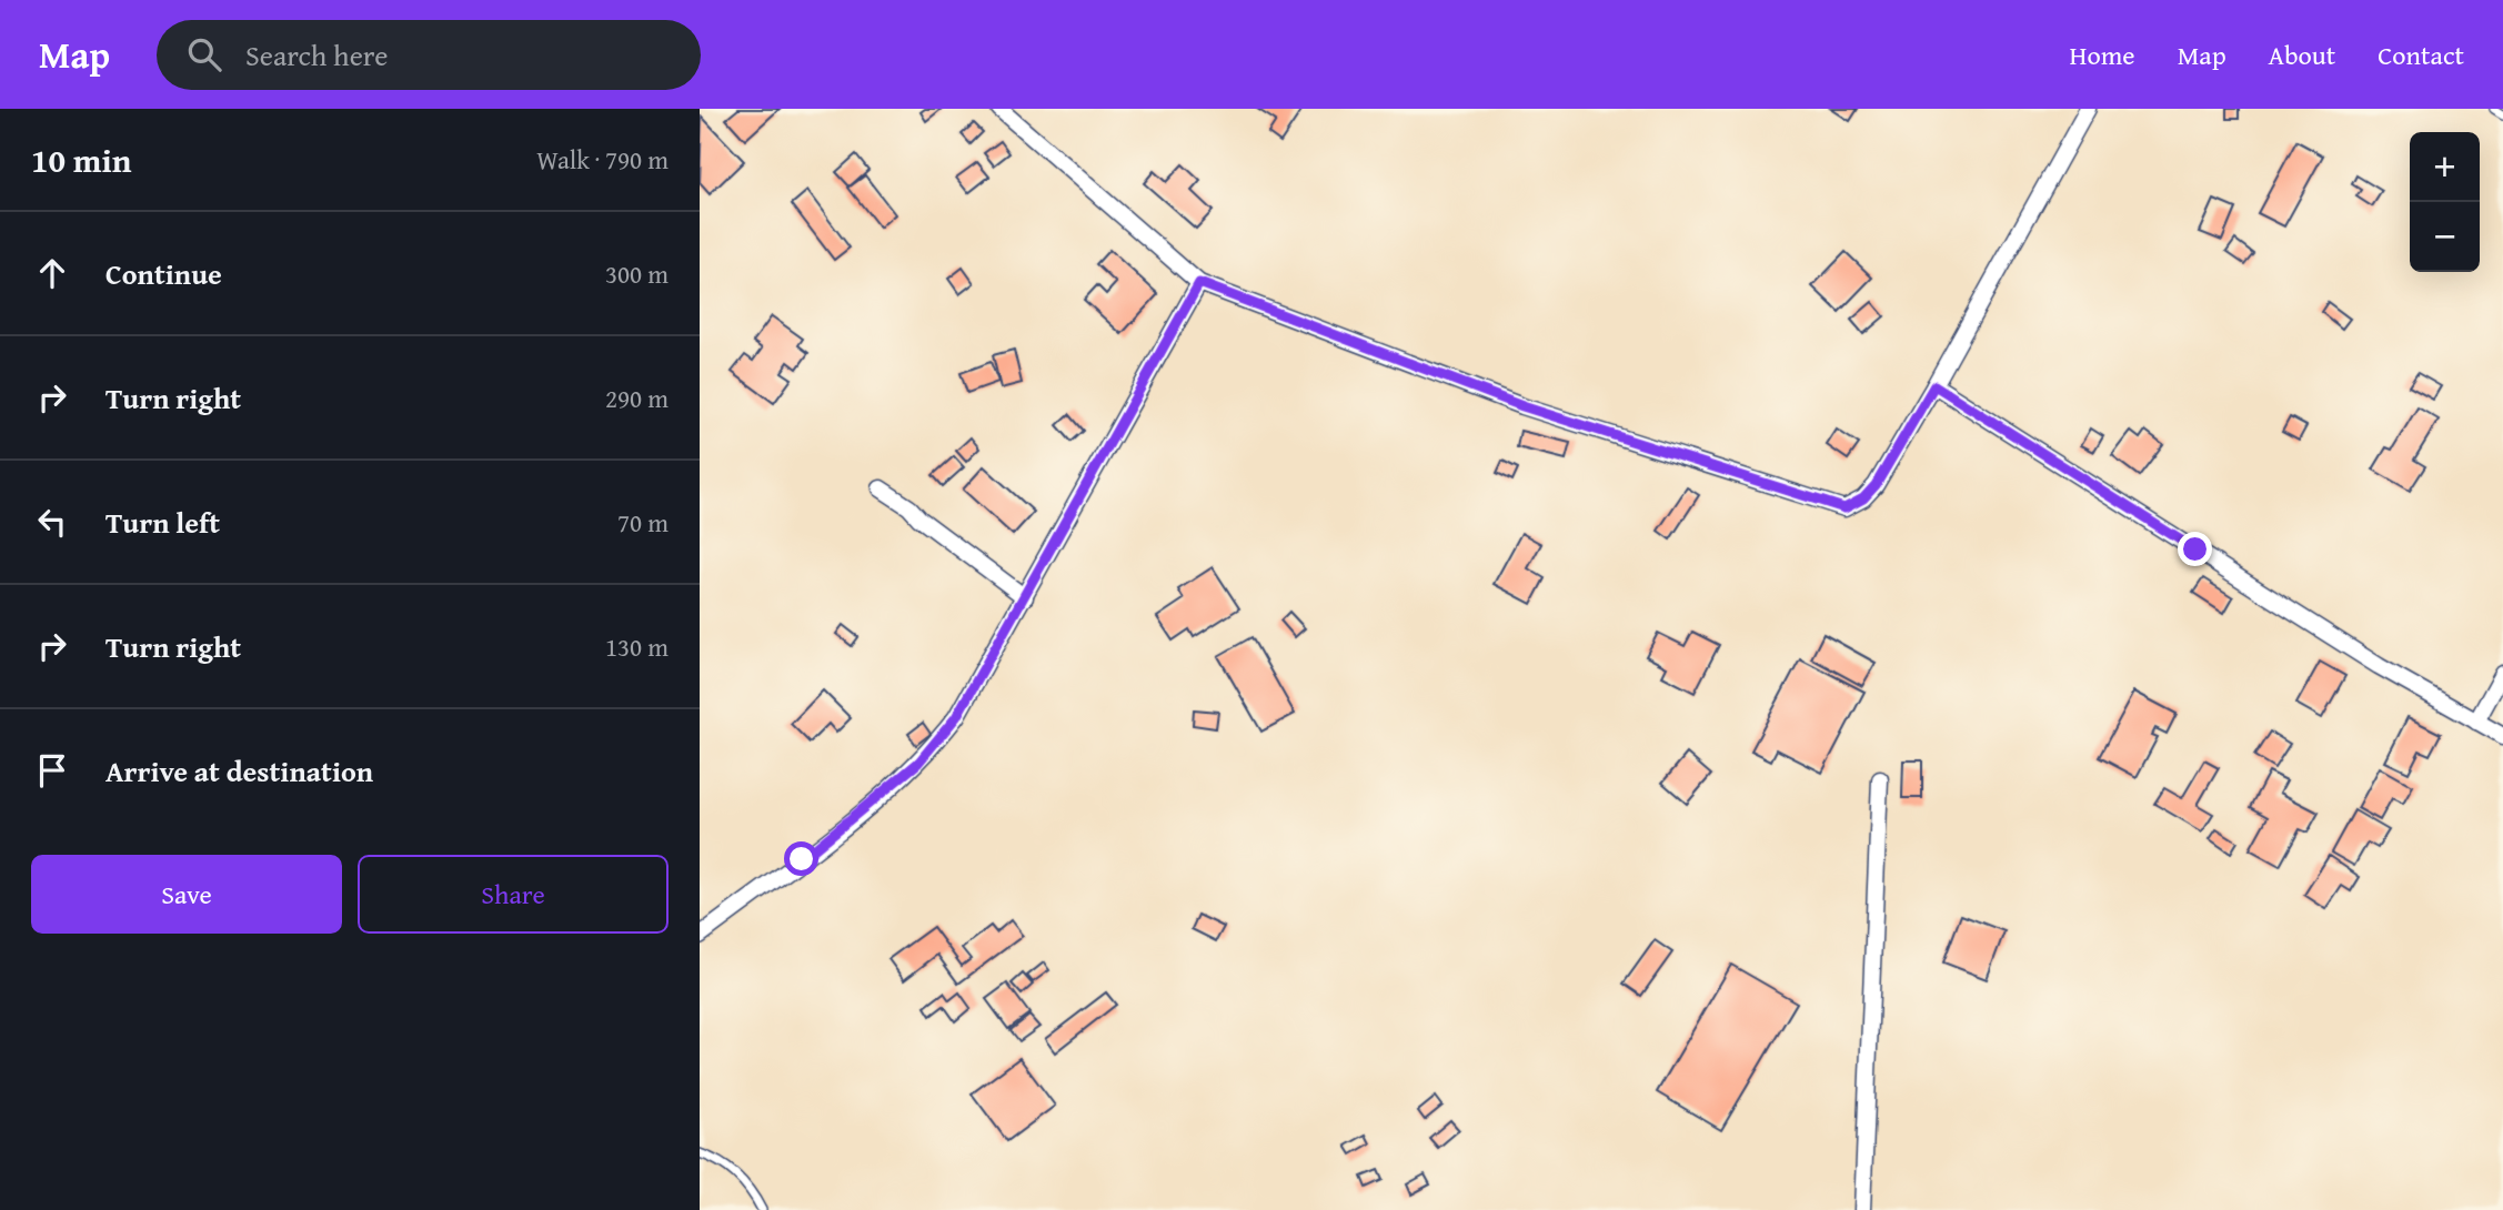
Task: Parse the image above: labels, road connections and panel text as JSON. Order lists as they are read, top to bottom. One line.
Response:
{"page":{"header":"Map","search":"Search here","nav":["Home","Map","About","Contact"],"heading":["10 min","Walk · 790 m"],"map_buttons":["+","−"],"list":[["Continue","300 m"],["Turn right","290 m"],["Turn left","70 m"],["Turn right","130 m"],"Arrive at destination"],"buttons":["Save","Share"]}}
